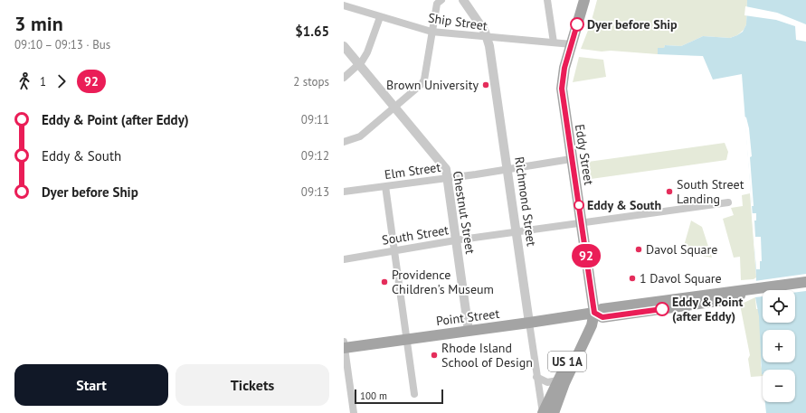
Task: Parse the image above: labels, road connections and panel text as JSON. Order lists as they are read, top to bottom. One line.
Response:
{"streets":{"main road":["Eddy Street","Point Street","US 1A"],"street":["Ship Street","Elm Street","Richmond Street","Chestnut Street","South Street"]},"crossings":[["Ship Street","Eddy Street"],["Ship Street","Richmond Street"],["Eddy Street","Elm Street"],["Eddy Street","South Street"],["Eddy Street","Point Street"],["Eddy Street","US 1A"],["Elm Street","Richmond Street"],["Elm Street","Chestnut Street"],["Richmond Street","South Street"],["Richmond Street","Point Street"],["Richmond Street","US 1A"],["Chestnut Street","South Street"],["Chestnut Street","Point Street"],["Point Street","US 1A"]],"places":["Dyer before Ship","Brown University","South Street Landing","Eddy & South","Davol Square","1 Davol Square","Providence Children's Museum","Eddy & Point (after Eddy)","Rhode Island School of Design"],"lines":["bus line 92"],"scale_bar":"100 m","page":{"heading":["3 min","09:10 – 09:13 · Bus","$1.65"],"on_map":"92","legs":["1","92","2 stops"],"list":[{"name":"Eddy & Point (after Eddy)","value":"09:11"},{"name":"Eddy & South","value":"09:12"},{"name":"Dyer before Ship","value":"09:13"}],"map_buttons":["+","−"],"buttons":["Start","Tickets"],"scale":"100 m"}}
